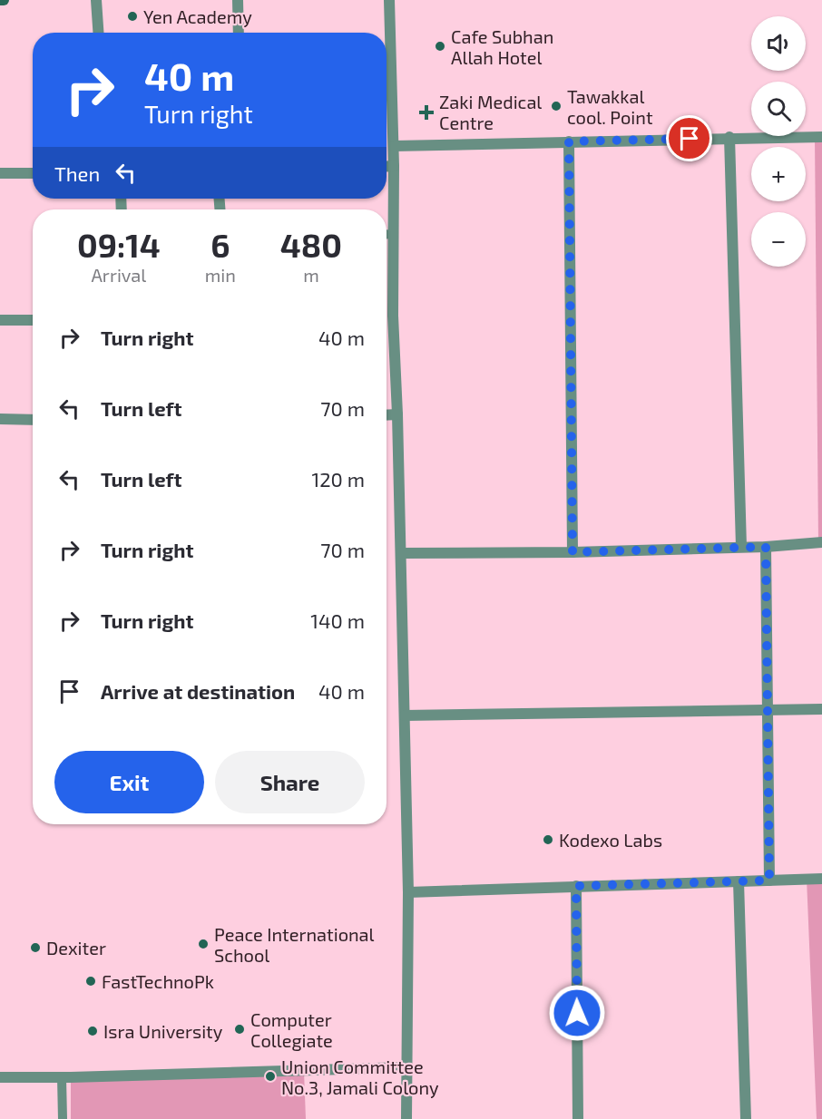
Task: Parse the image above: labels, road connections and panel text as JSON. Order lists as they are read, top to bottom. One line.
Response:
{"places":{"other":["Yen Academy","Cafe Subhan Allah Hotel","Tawakkal cool. Point","Kodexo Labs","Peace International School","Dexiter","FastTechnoPk","Computer Collegiate","Isra University","Union Committee No.3, Jamali Colony"],"health":["Zaki Medical Centre"]},"page":{"map_buttons":["+","−"],"turn":["40 m","Turn right"],"then":"Then","eta":["09:14","Arrival","6","min","480","m"],"list":[{"name":"Turn right","value":"40 m"},{"name":"Turn left","value":"70 m"},{"name":"Turn left","value":"120 m"},{"name":"Turn right","value":"70 m"},{"name":"Turn right","value":"140 m"},{"name":"Arrive at destination","value":"40 m"}],"buttons":["Exit","Share"]}}
